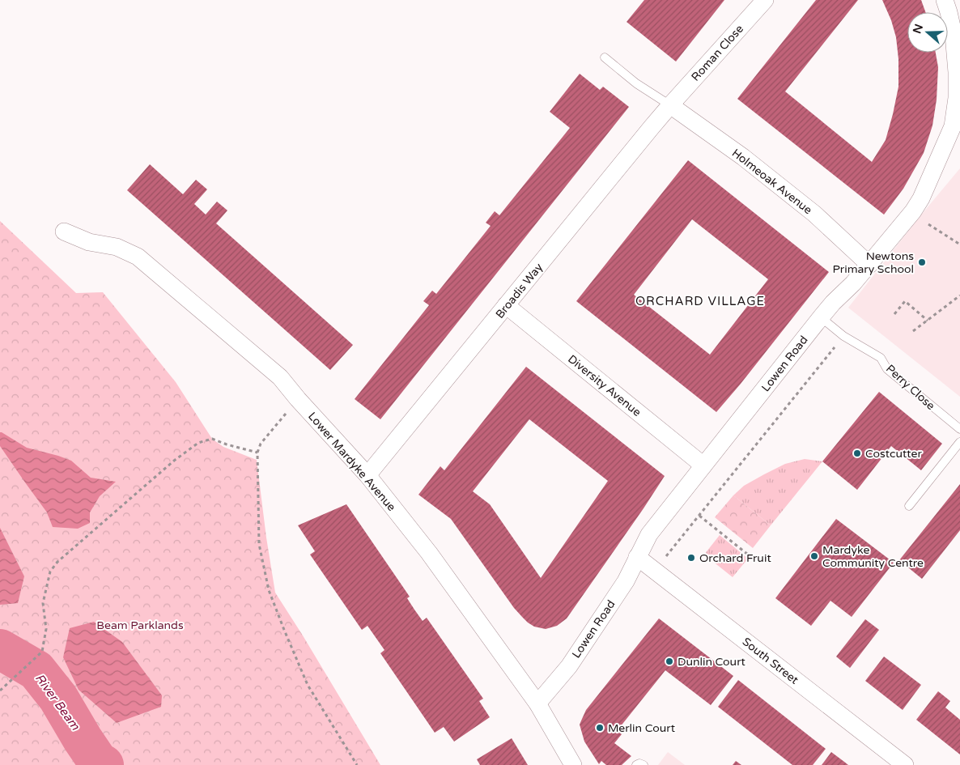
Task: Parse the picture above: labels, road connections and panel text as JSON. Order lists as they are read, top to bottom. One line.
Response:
{"streets":{"street":["Roman Close","Holmeoak Avenue","Broadis Way","Lowen Road","Diversity Avenue","Lower Mardyke Avenue","South Street"],"lane":["Perry Close"]},"crossings":[["Roman Close","Holmeoak Avenue"],["Roman Close","Broadis Way"],["Holmeoak Avenue","Broadis Way"],["Holmeoak Avenue","Lowen Road"],["Broadis Way","Diversity Avenue"],["Broadis Way","Lower Mardyke Avenue"],["Lowen Road","Diversity Avenue"],["Lowen Road","Perry Close"],["Lowen Road","Lower Mardyke Avenue"],["Lowen Road","South Street"]],"districts":["ORCHARD VILLAGE"],"water":["River Beam"],"parks":["Beam Parklands"],"places":["Newtons Primary School","Costcutter","Mardyke Community Centre","Orchard Fruit","Dunlin Court","Merlin Court"],"north":"left"}
